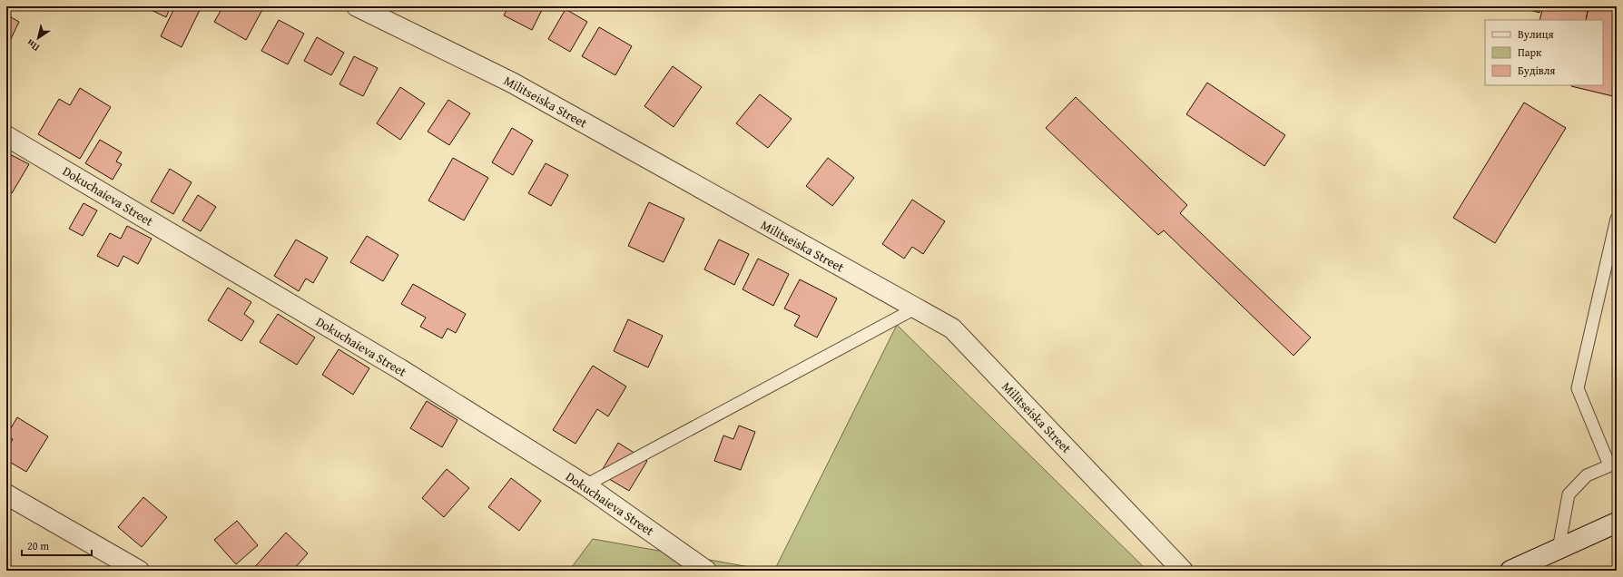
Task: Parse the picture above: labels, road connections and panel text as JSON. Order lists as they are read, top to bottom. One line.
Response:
{"streets":{"street":["Militseiska Street","Dokuchaieva Street"]},"legend":["Вулиця","Парк","Будівля"],"scale_bar":"20 m","north":"bottom left"}
